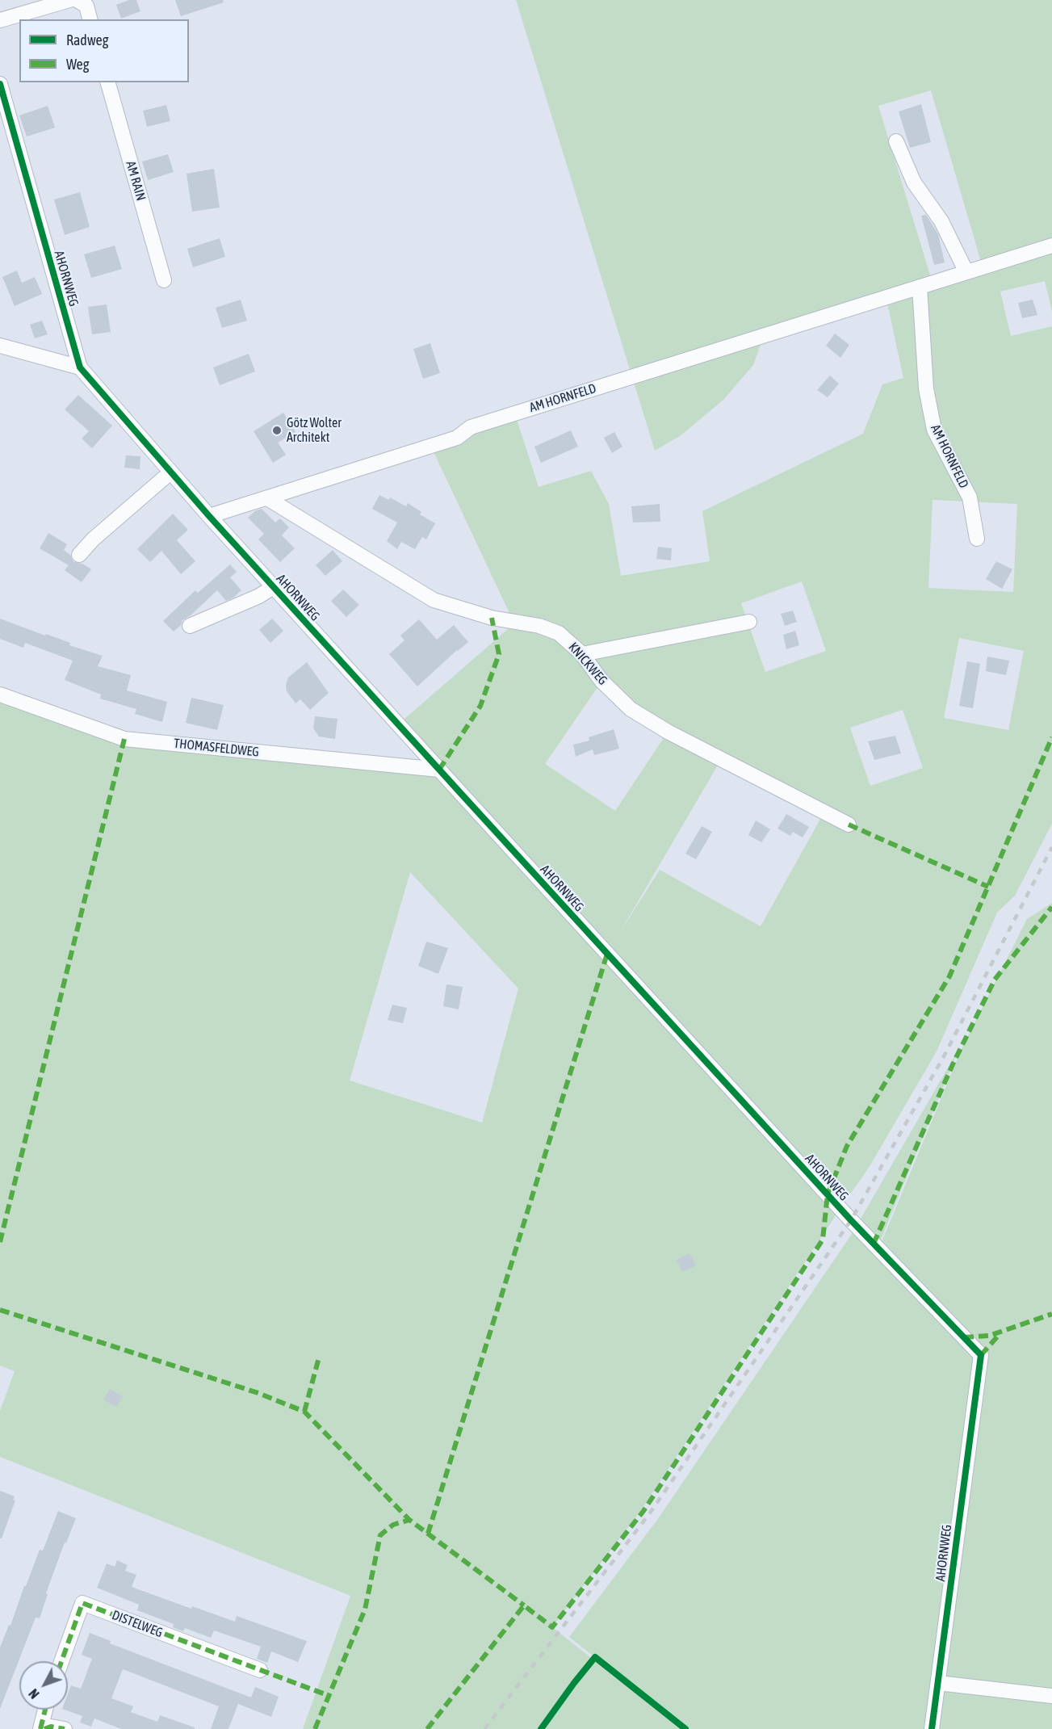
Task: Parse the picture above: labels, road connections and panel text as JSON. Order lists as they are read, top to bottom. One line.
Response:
{"streets":{"street":["AM RAIN","AHORNWEG","AM HORNFELD","KNICKWEG","THOMASFELDWEG","DISTELWEG"]},"crossings":[["AHORNWEG","AM HORNFELD"],["AHORNWEG","THOMASFELDWEG"],["AM HORNFELD","KNICKWEG"]],"places":["Götz Wolter Architekt"],"legend":["Radweg","Weg"],"north":"bottom left"}
